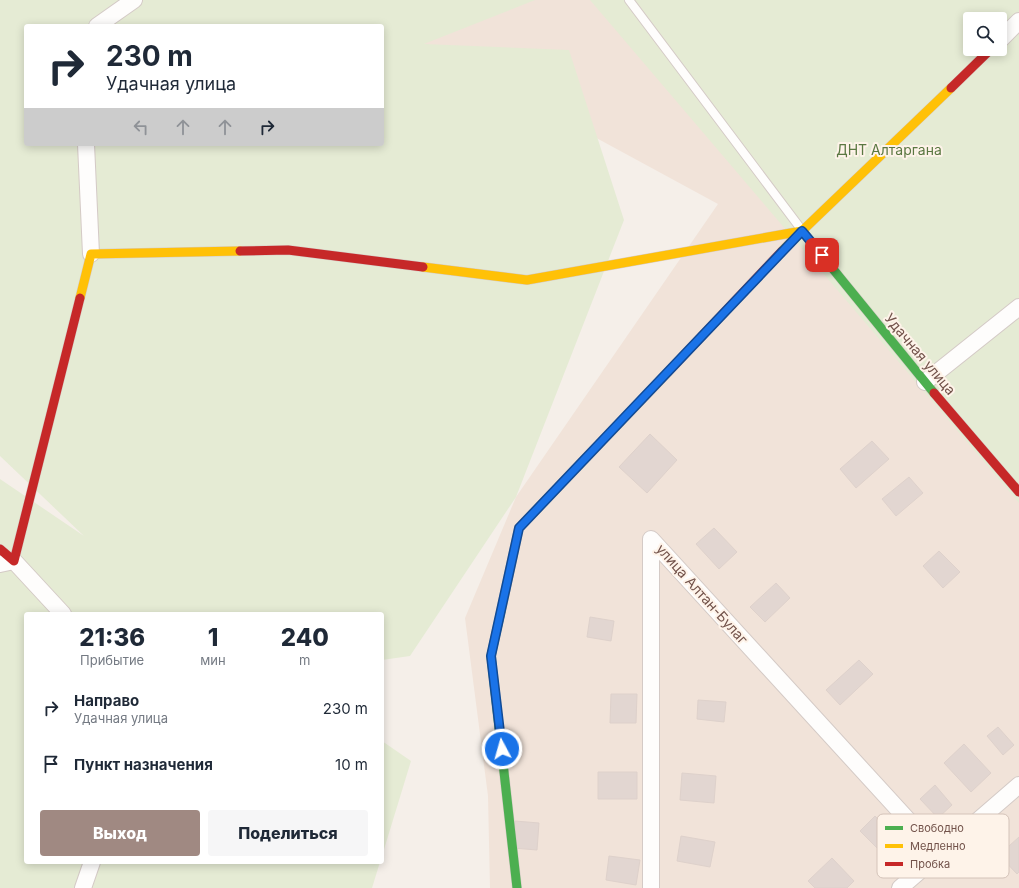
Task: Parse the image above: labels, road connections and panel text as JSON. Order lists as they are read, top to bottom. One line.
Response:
{"streets":{"street":["Удачная улица","улица Алтан-Булаг"]},"parks":["ДНТ Алтаргана"],"legend":["Свободно","Медленно","Пробка"],"page":{"turn":["230 m","Удачная улица"],"eta":["21:36","Прибытие","1","мин","240","m"],"list":[{"name":"Направо","note":"Удачная улица","value":"230 m"},{"name":"Пункт назначения","value":"10 m"}],"buttons":["Выход","Поделиться"]}}
